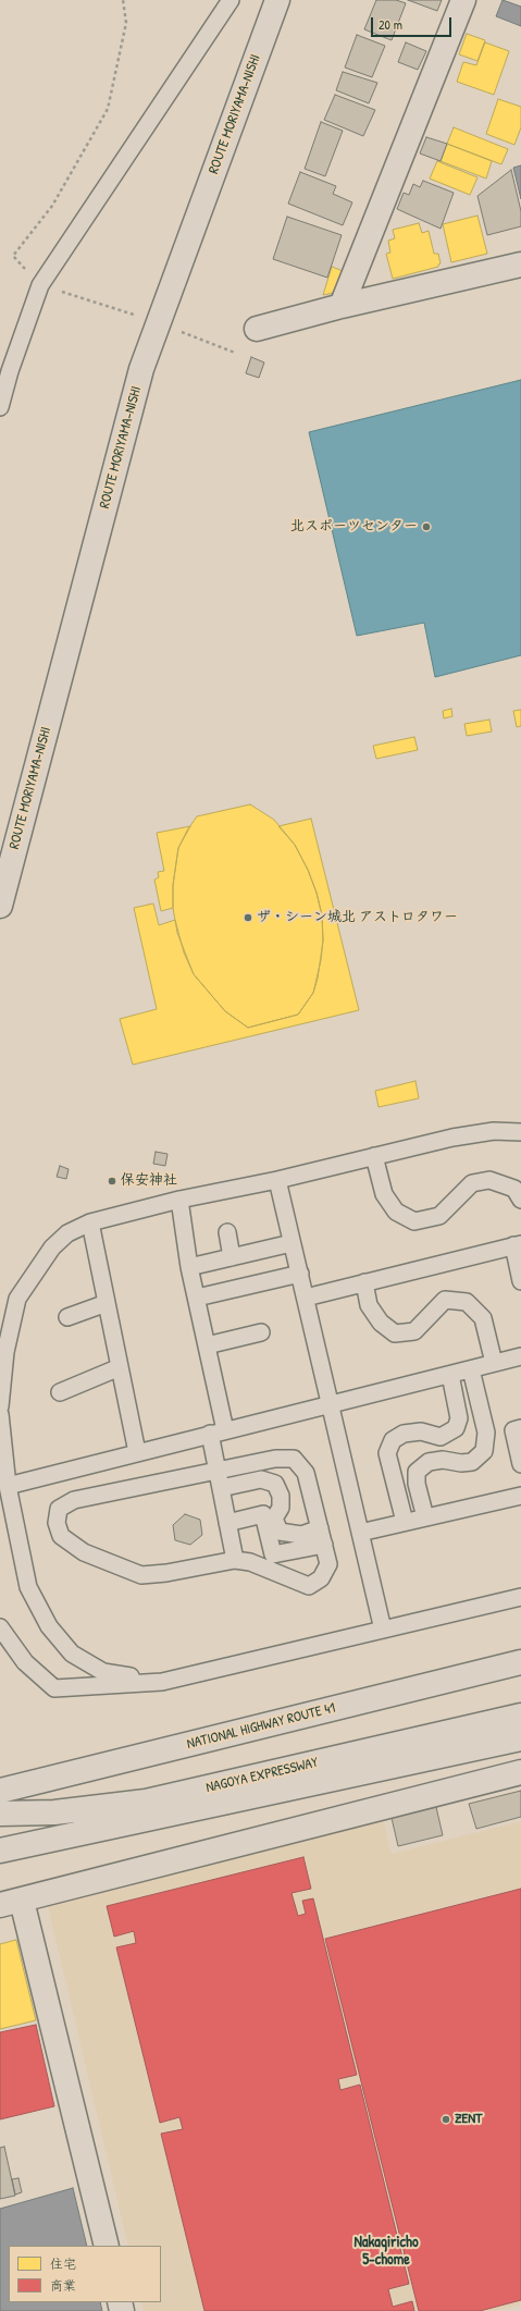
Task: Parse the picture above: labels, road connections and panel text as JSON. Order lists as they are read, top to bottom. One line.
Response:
{"streets":{"main road":["ROUTE MORIYAMA-NISHI","NATIONAL HIGHWAY ROUTE 41","NAGOYA EXPRESSWAY"]},"districts":["Nakagiricho 5-chome"],"places":["北スポーツセンター","ザ・シーン城北 アストロタワー","保安神社","ZENT"],"legend":["住宅","商業"],"scale_bar":"20 m"}
